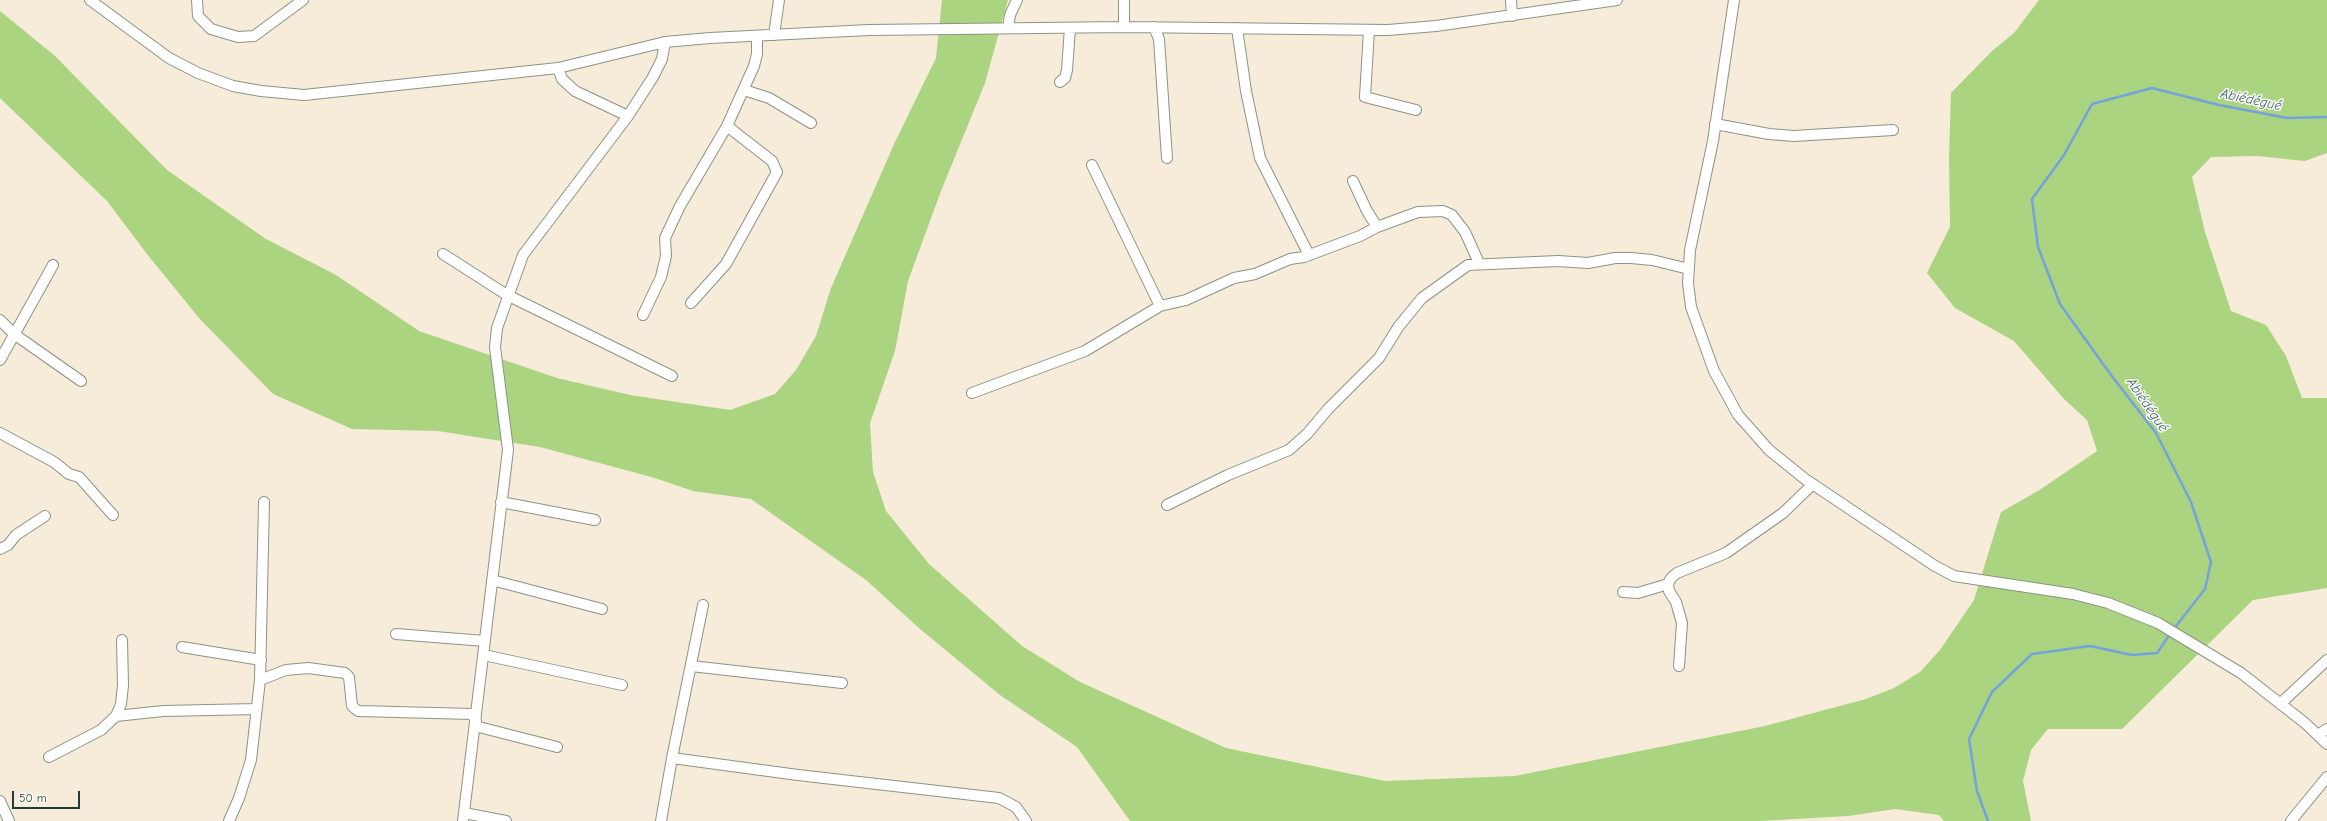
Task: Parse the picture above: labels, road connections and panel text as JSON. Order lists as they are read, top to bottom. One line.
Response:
{"water":["Abiédégué"],"scale_bar":"50 m"}
